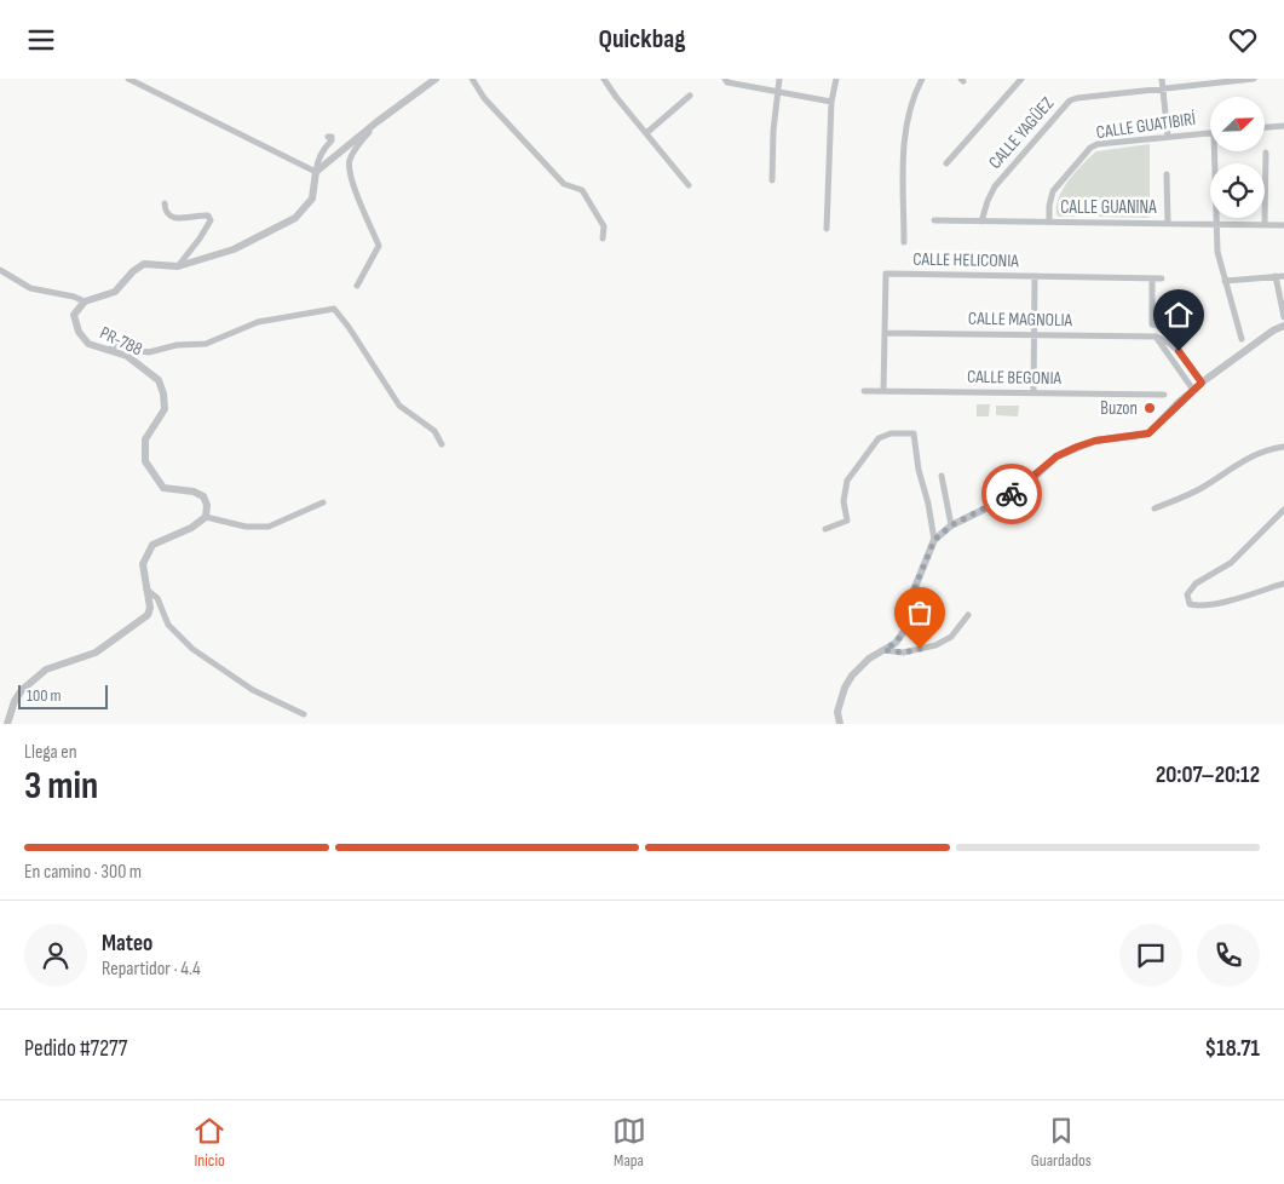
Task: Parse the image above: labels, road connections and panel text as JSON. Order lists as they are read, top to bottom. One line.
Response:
{"streets":{"street":["CALLE GUATIBIRÍ","CALLE YAGÜEZ","CALLE GUANINA","CALLE HELICONIA","CALLE MAGNOLIA","PR-788","CALLE BEGONIA"]},"crossings":[["CALLE GUATIBIRÍ","CALLE GUANINA"],["CALLE YAGÜEZ","CALLE GUANINA"],["CALLE HELICONIA","CALLE MAGNOLIA"],["CALLE HELICONIA","CALLE BEGONIA"]],"places":["Buzon"],"scale_bar":"100 m","north":"top right","page":{"header":"Quickbag","scale":"100 m","heading":["3 min","Llega en","20:07–20:12"],"panel":["Mateo","Repartidor · 4.4","Pedido #7277","$18.71"],"bar":"En camino · 300 m","tabs":["Inicio","Mapa","Guardados"]}}
